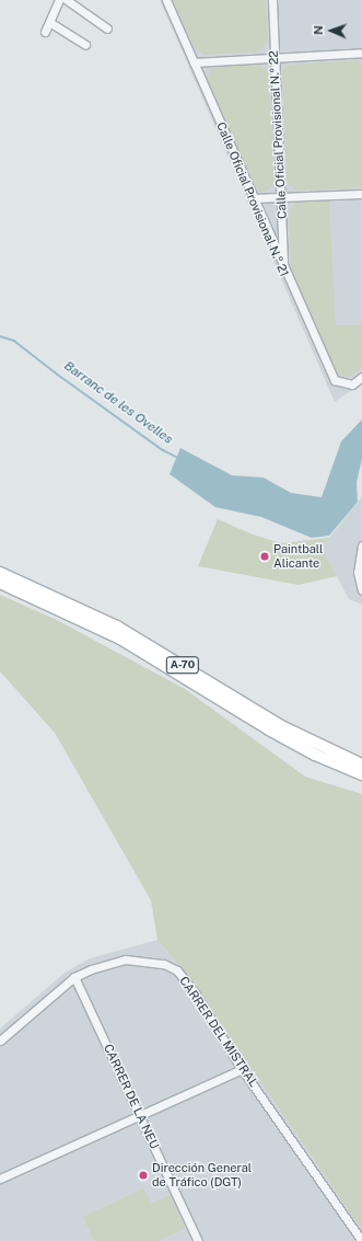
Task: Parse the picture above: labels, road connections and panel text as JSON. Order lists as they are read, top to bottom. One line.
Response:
{"streets":{"highway":["A-70"],"street":["Calle Oficial Provisional N.º 22","Calle Oficial Provisional N.º 21","CARRER DEL MISTRAL","CARRER DE LA NEU"]},"crossings":[["Calle Oficial Provisional N.º 22","Calle Oficial Provisional N.º 21"],["CARRER DEL MISTRAL","CARRER DE LA NEU"]],"water":["Barranc de les Ovelles"],"places":["Paintball Alicante","Dirección General de Tráfico (DGT)"],"north":"left"}
